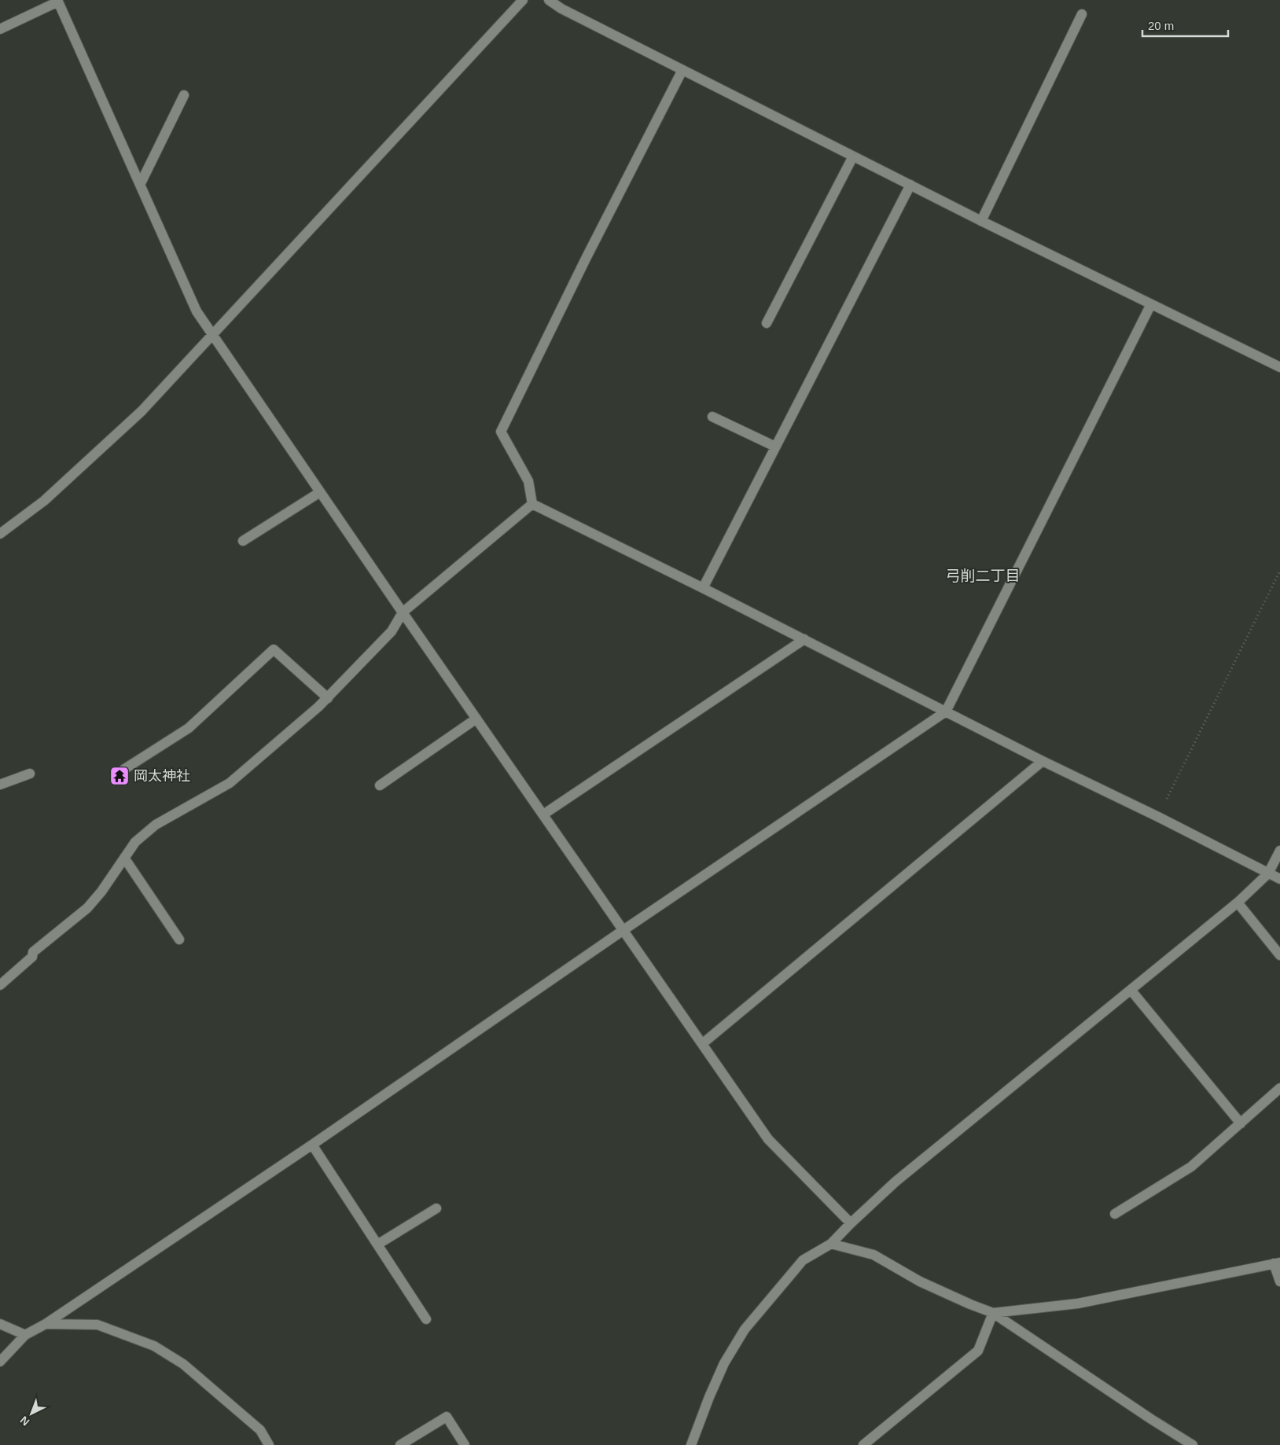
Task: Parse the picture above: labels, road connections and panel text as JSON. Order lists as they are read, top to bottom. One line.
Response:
{"districts":["弓削二丁目"],"places":{"temple":["岡太神社"]},"scale_bar":"20 m","north":"bottom left"}
